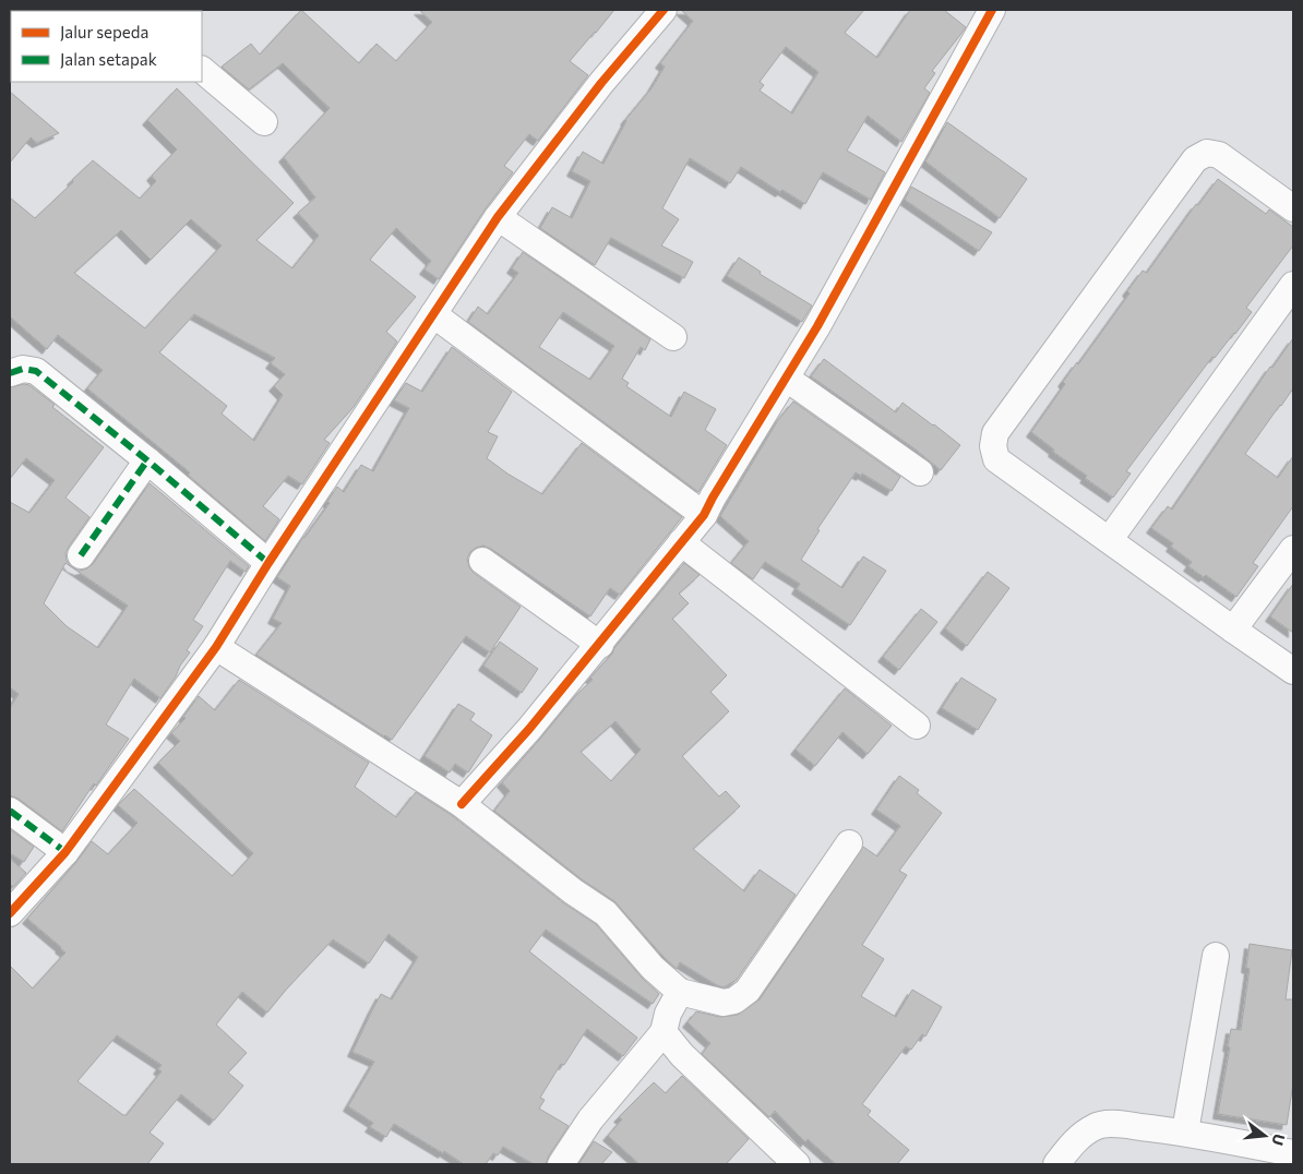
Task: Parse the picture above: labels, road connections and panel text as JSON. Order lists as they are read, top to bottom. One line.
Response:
{"legend":["Jalur sepeda","Jalan setapak"],"north":"right"}
